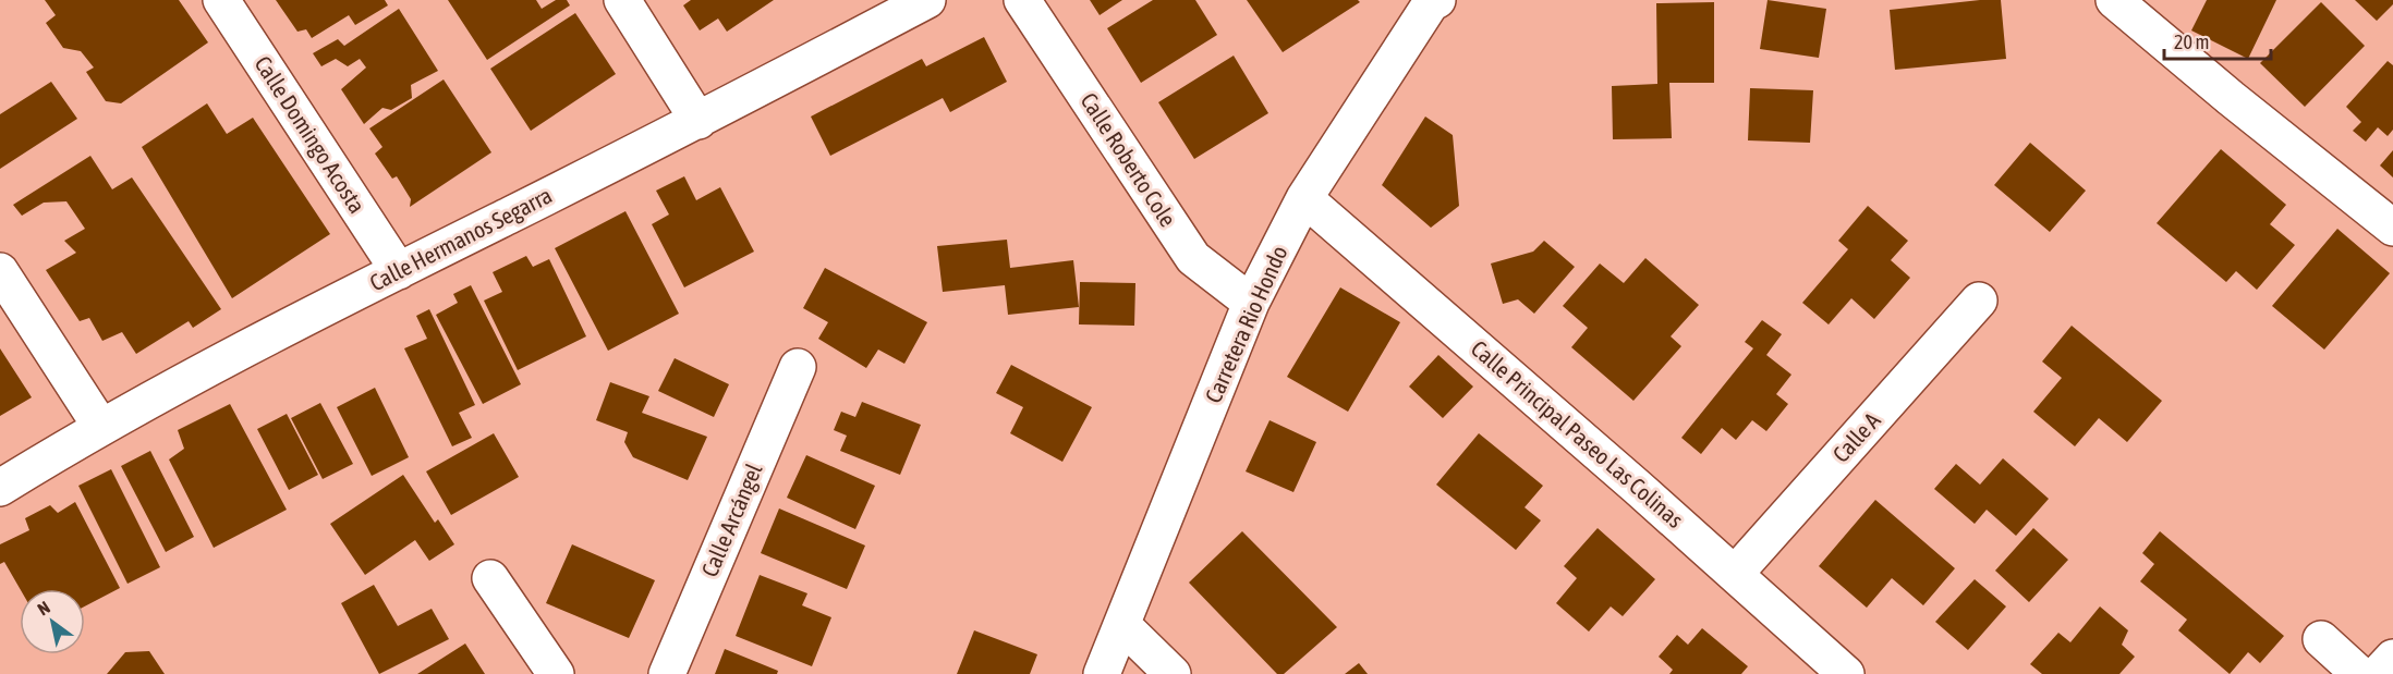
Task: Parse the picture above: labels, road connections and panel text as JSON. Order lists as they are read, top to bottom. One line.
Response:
{"streets":{"street":["Calle Domingo Acosta","Calle Roberto Cole","Calle Hermanos Segarra","Carretera Rio Hondo","Calle Principal Paseo Las Colinas","Calle A","Calle Arcángel"]},"crossings":[["Calle Domingo Acosta","Calle Hermanos Segarra"],["Calle Roberto Cole","Carretera Rio Hondo"],["Carretera Rio Hondo","Calle Principal Paseo Las Colinas"],["Calle Principal Paseo Las Colinas","Calle A"]],"scale_bar":"20 m","north":"top left"}
